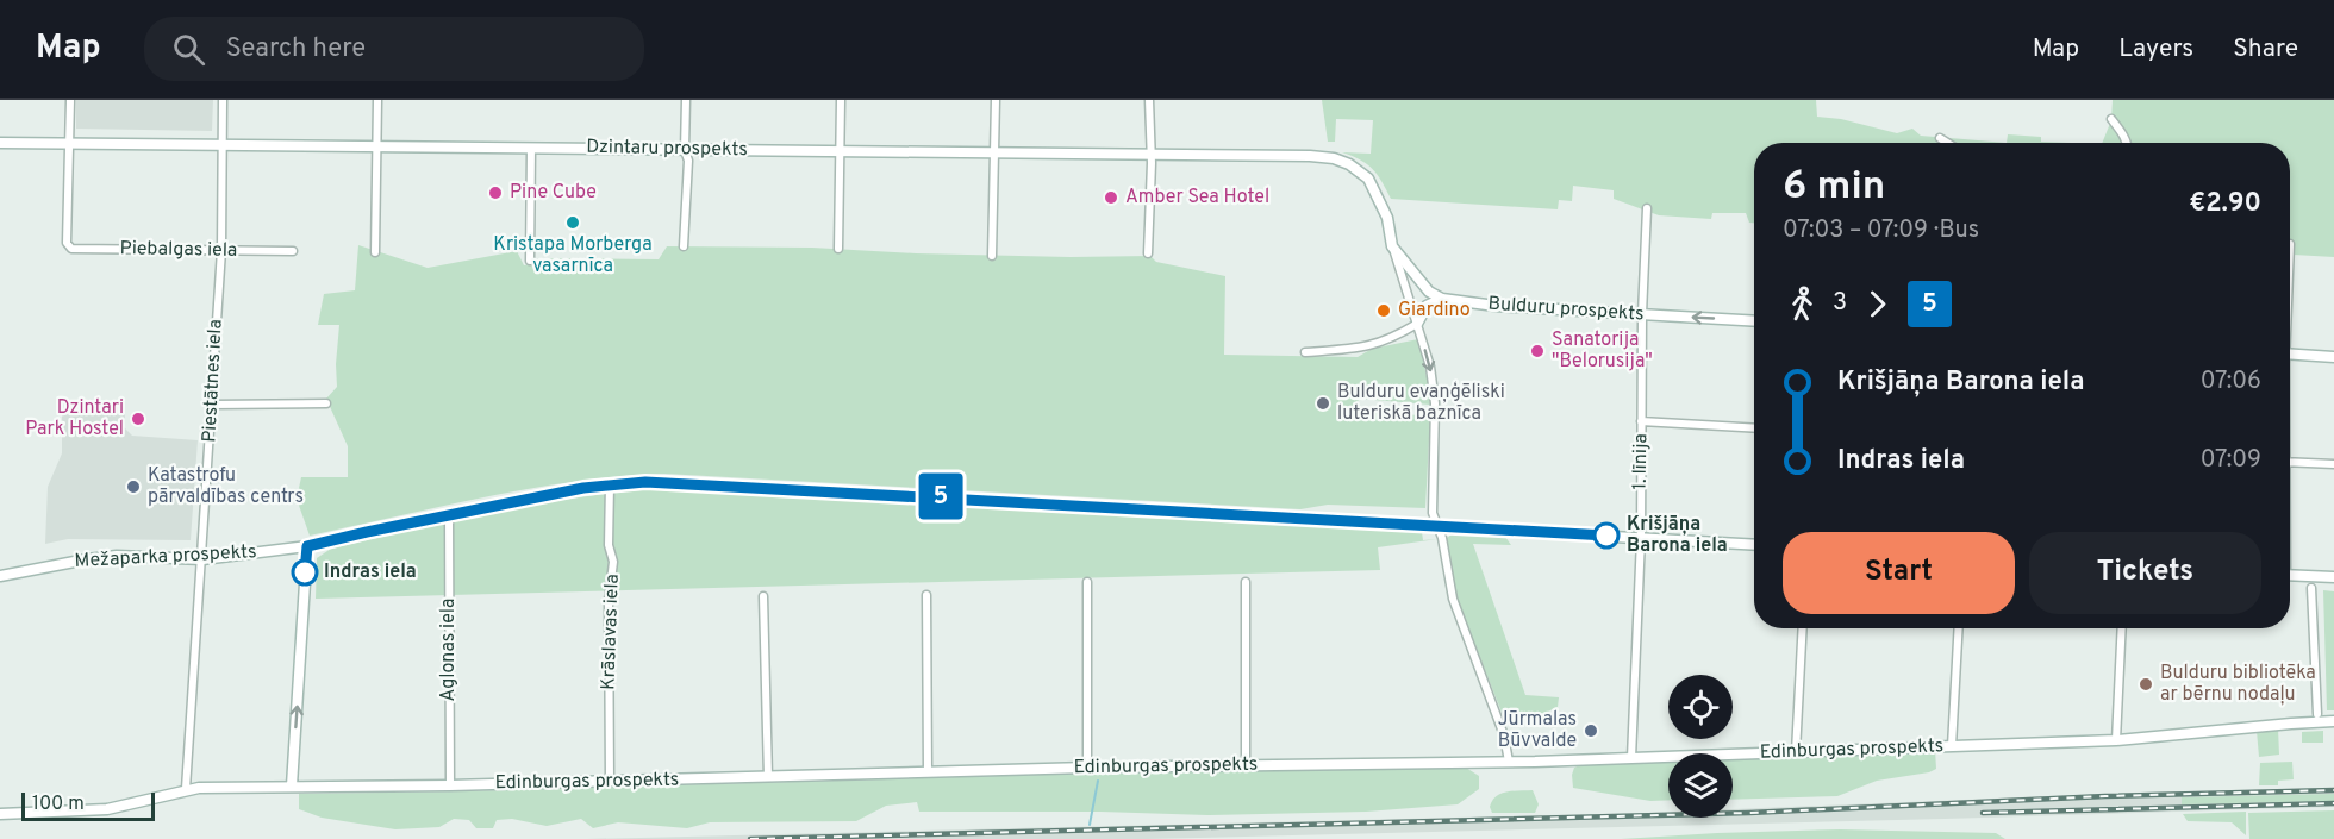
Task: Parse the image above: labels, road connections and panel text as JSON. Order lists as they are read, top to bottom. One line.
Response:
{"streets":{"street":["Dzintaru prospekts","Piebalgas iela","Bulduru prospekts","Piestātnes iela","1. līnija","Mežaparka prospekts","Krāslavas iela","Aglonas iela","Edinburgas prospekts"]},"crossings":[["Dzintaru prospekts","Piebalgas iela"],["Dzintaru prospekts","Piestātnes iela"],["Piebalgas iela","Piestātnes iela"],["Bulduru prospekts","1. līnija"],["Piestātnes iela","Mežaparka prospekts"],["Piestātnes iela","Edinburgas prospekts"],["1. līnija","Mežaparka prospekts"],["1. līnija","Edinburgas prospekts"],["Mežaparka prospekts","Krāslavas iela"],["Mežaparka prospekts","Aglonas iela"],["Krāslavas iela","Edinburgas prospekts"],["Aglonas iela","Edinburgas prospekts"]],"one_way":["Bulduru prospekts"],"places":["Pine Cube","Amber Sea Hotel","Kristapa Morberga vasarnīca","Giardino","Sanatorija \"Belorusija\"","Bulduru evaņģēliski luteriskā baznīca","Dzintari Park Hostel","Katastrofu pārvaldības centrs","Krišjāņa Barona iela","Indras iela","Bulduru bibliotēka ar bērnu nodaļu","Jūrmalas Būvvalde"],"lines":["bus line 5"],"scale_bar":"100 m","page":{"header":"Map","search":"Search here","nav":["Map","Layers","Share"],"on_map":"5","heading":["6 min","07:03 – 07:09 · Bus","€2.90"],"legs":["3","5"],"list":[{"name":"Krišjāņa Barona iela","value":"07:06"},{"name":"Indras iela","value":"07:09"}],"buttons":["Start","Tickets"],"scale":"100 m"}}
